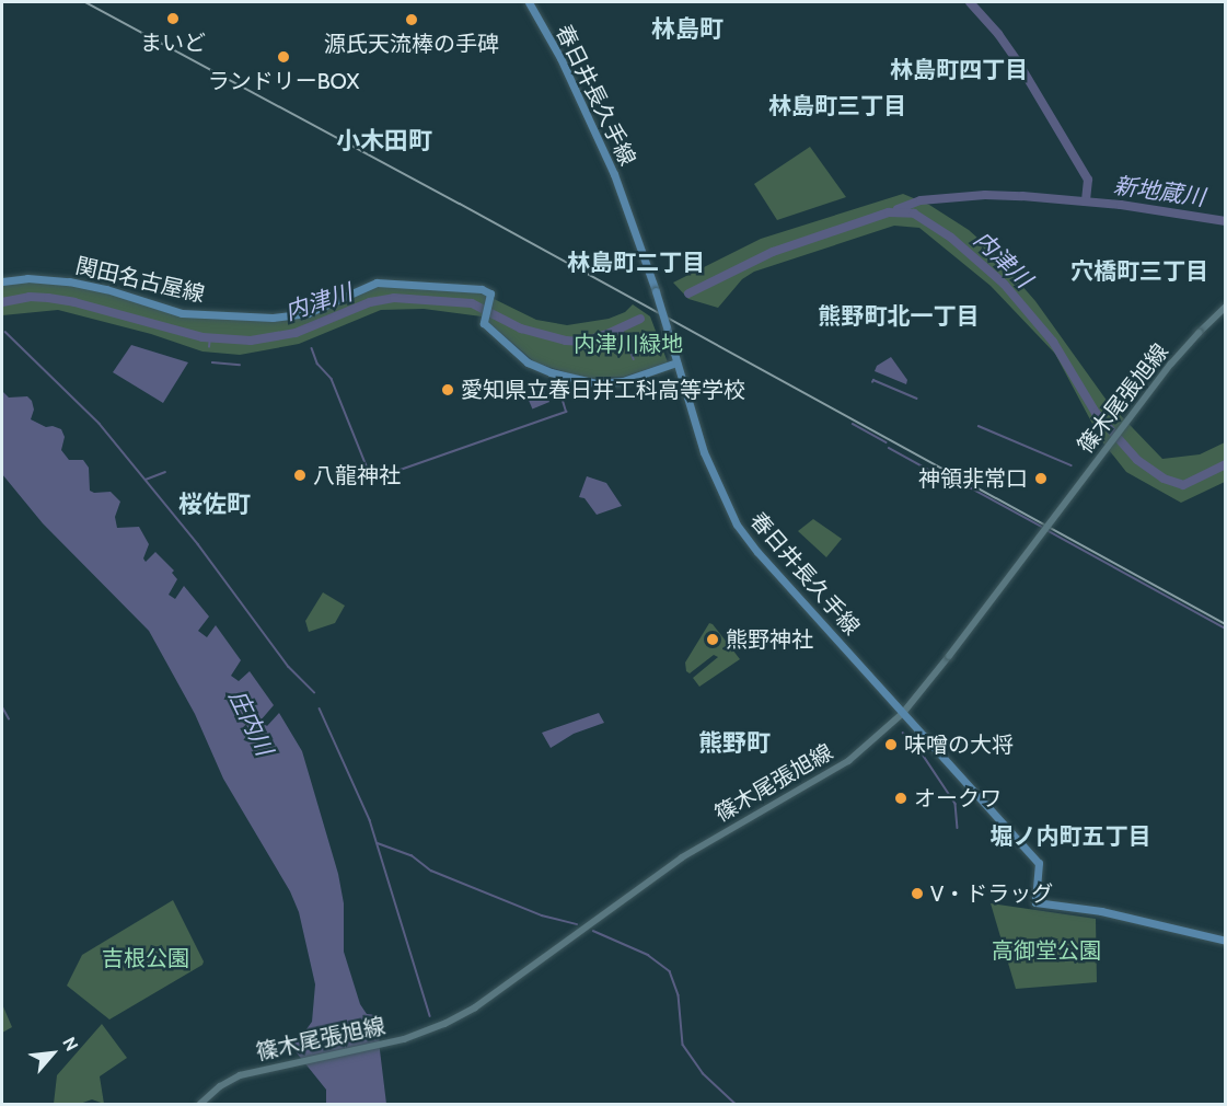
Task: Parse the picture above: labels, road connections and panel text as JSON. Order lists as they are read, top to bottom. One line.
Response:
{"streets":{"main road":["春日井長久手線","関田名古屋線","篠木尾張旭線"]},"crossings":[["春日井長久手線","関田名古屋線"],["春日井長久手線","篠木尾張旭線"]],"districts":["林島町","林島町四丁目","林島町三丁目","小木田町","林島町二丁目","穴橋町三丁目","熊野町北一丁目","桜佐町","熊野町","堀ノ内町五丁目"],"water":["新地蔵川","内津川","庄内川"],"parks":["内津川緑地","高御堂公園","吉根公園"],"places":["まいど","源氏天流棒の手碑","ランドリーBOX","愛知県立春日井工科高等学校","八龍神社","神領非常口","熊野神社","味噌の大将","オークワ","V・ドラッグ"],"north":"top right"}
